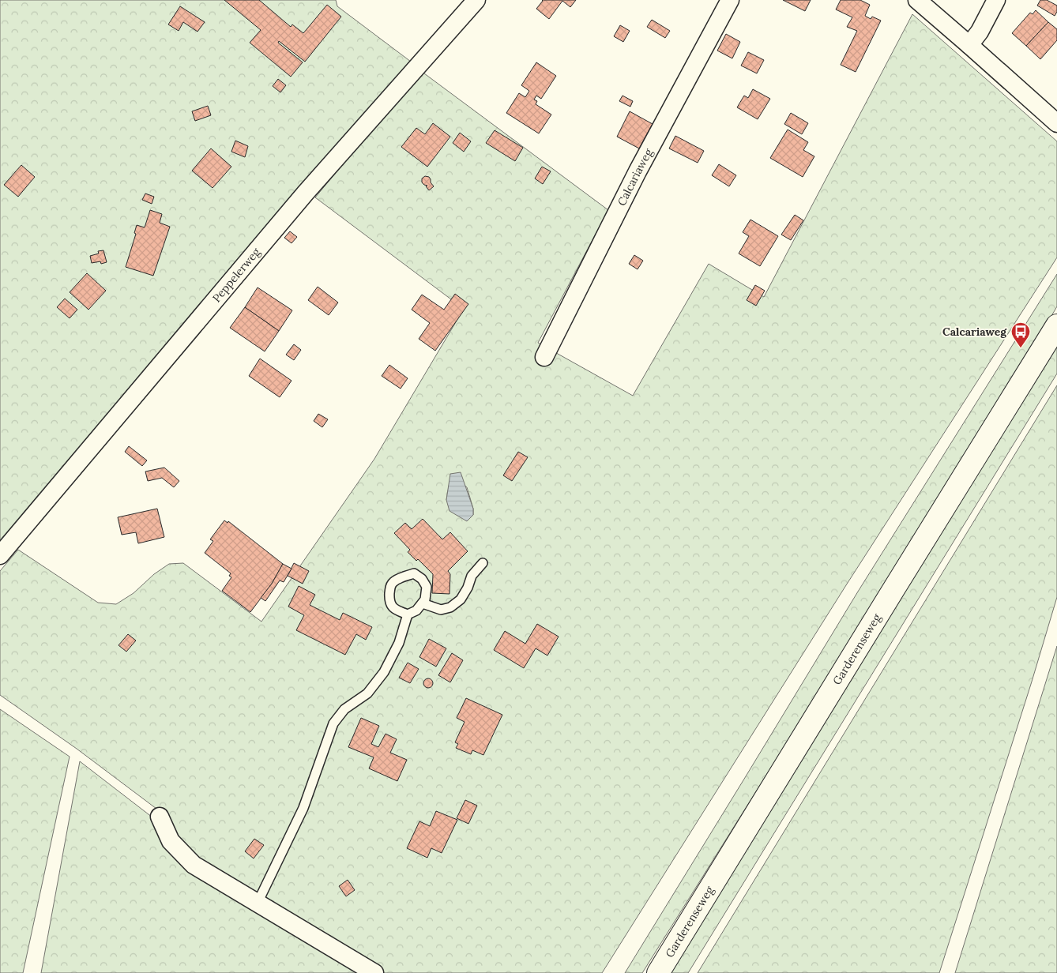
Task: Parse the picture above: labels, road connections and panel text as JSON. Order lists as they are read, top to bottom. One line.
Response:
{"streets":{"main road":["Garderenseweg"],"street":["Calcariaweg","Peppelerweg"]},"places":{"bus stop":["Calcariaweg"]}}
